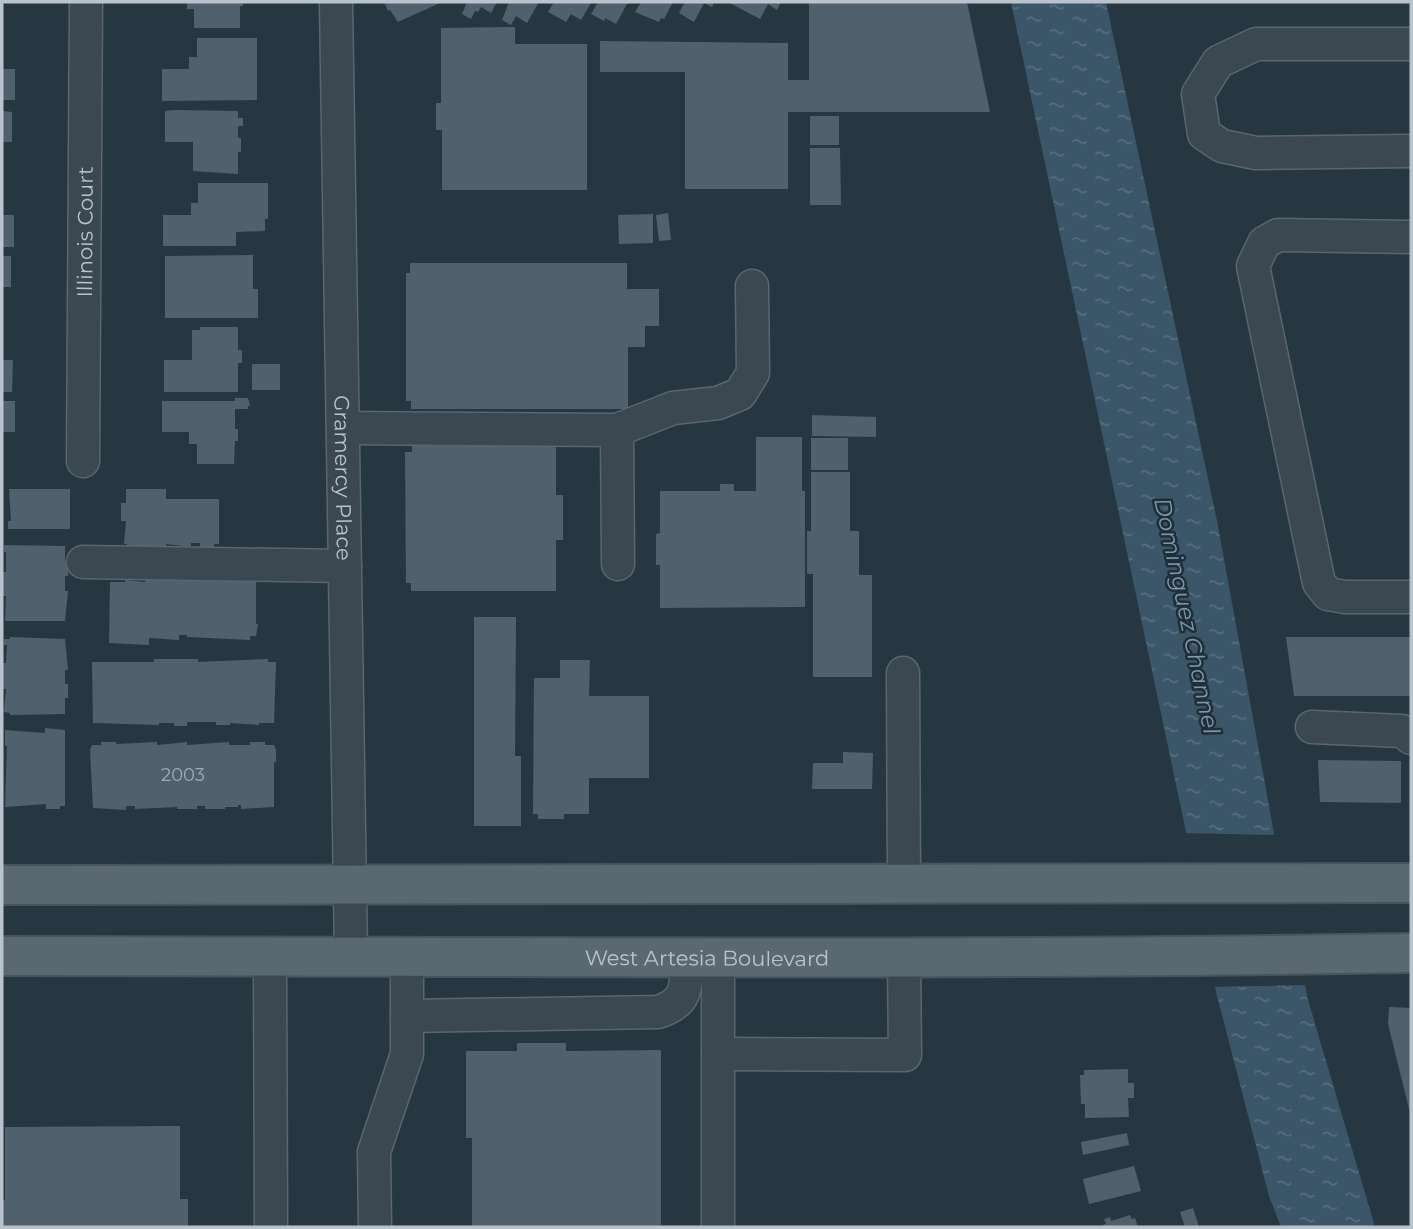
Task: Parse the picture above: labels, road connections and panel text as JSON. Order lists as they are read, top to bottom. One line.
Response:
{"streets":{"main road":["West Artesia Boulevard"],"street":["Illinois Court","Gramercy Place"]},"crossings":[["Gramercy Place","West Artesia Boulevard"]],"water":["Dominguez Channel"],"house_numbers":["2003"]}
